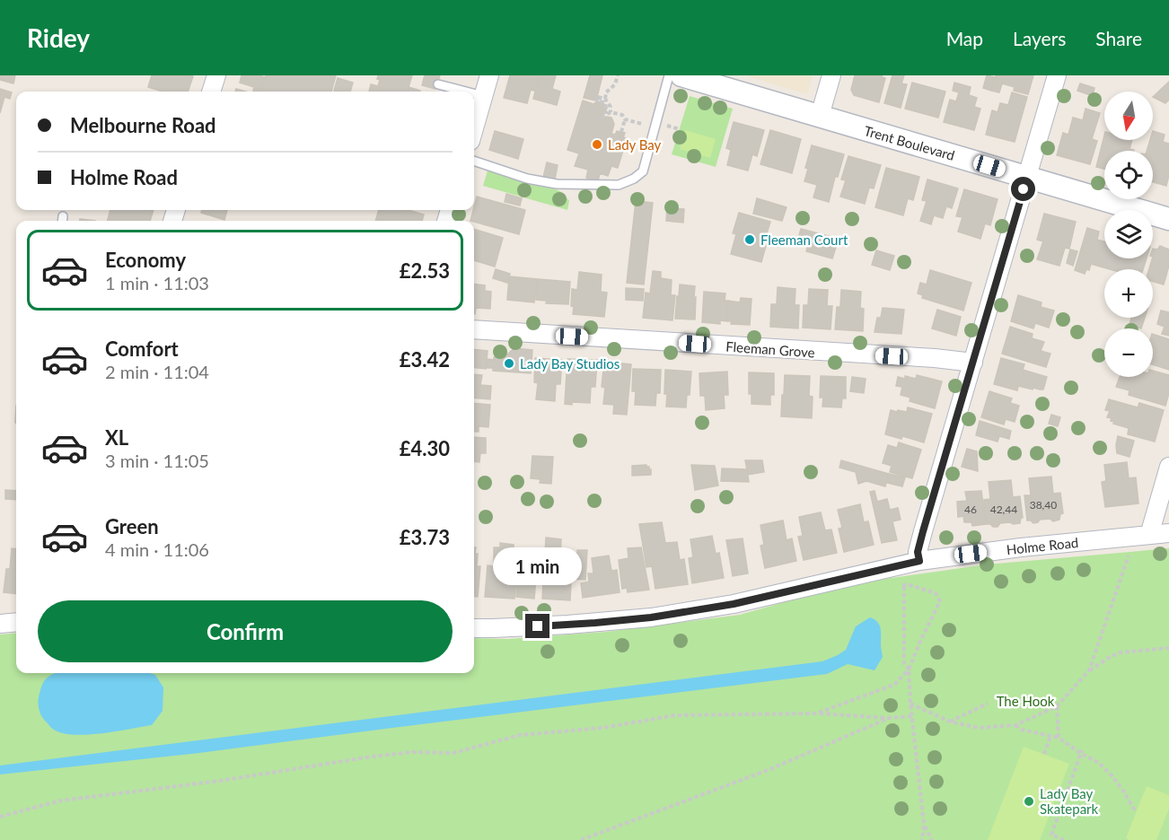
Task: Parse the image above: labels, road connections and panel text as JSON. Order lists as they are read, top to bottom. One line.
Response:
{"streets":{"street":["Trent Boulevard","Fleeman Grove","Holme Road"]},"parks":["The Hook"],"places":["Lady Bay","Fleeman Court","Lady Bay Studios","Lady Bay Skatepark"],"house_numbers":["38,40","46","42,44"],"north":"bottom","page":{"header":"Ridey","nav":["Map","Layers","Share"],"map_buttons":["+","−"],"banner":["Melbourne Road","Holme Road"],"list":[{"name":"Economy","note":"1 min · 11:03","value":"£2.53"},{"name":"Comfort","note":"2 min · 11:04","value":"£3.42"},{"name":"XL","note":"3 min · 11:05","value":"£4.30"},{"name":"Green","note":"4 min · 11:06","value":"£3.73"}],"bubble":"1 min","buttons":"Confirm"}}
